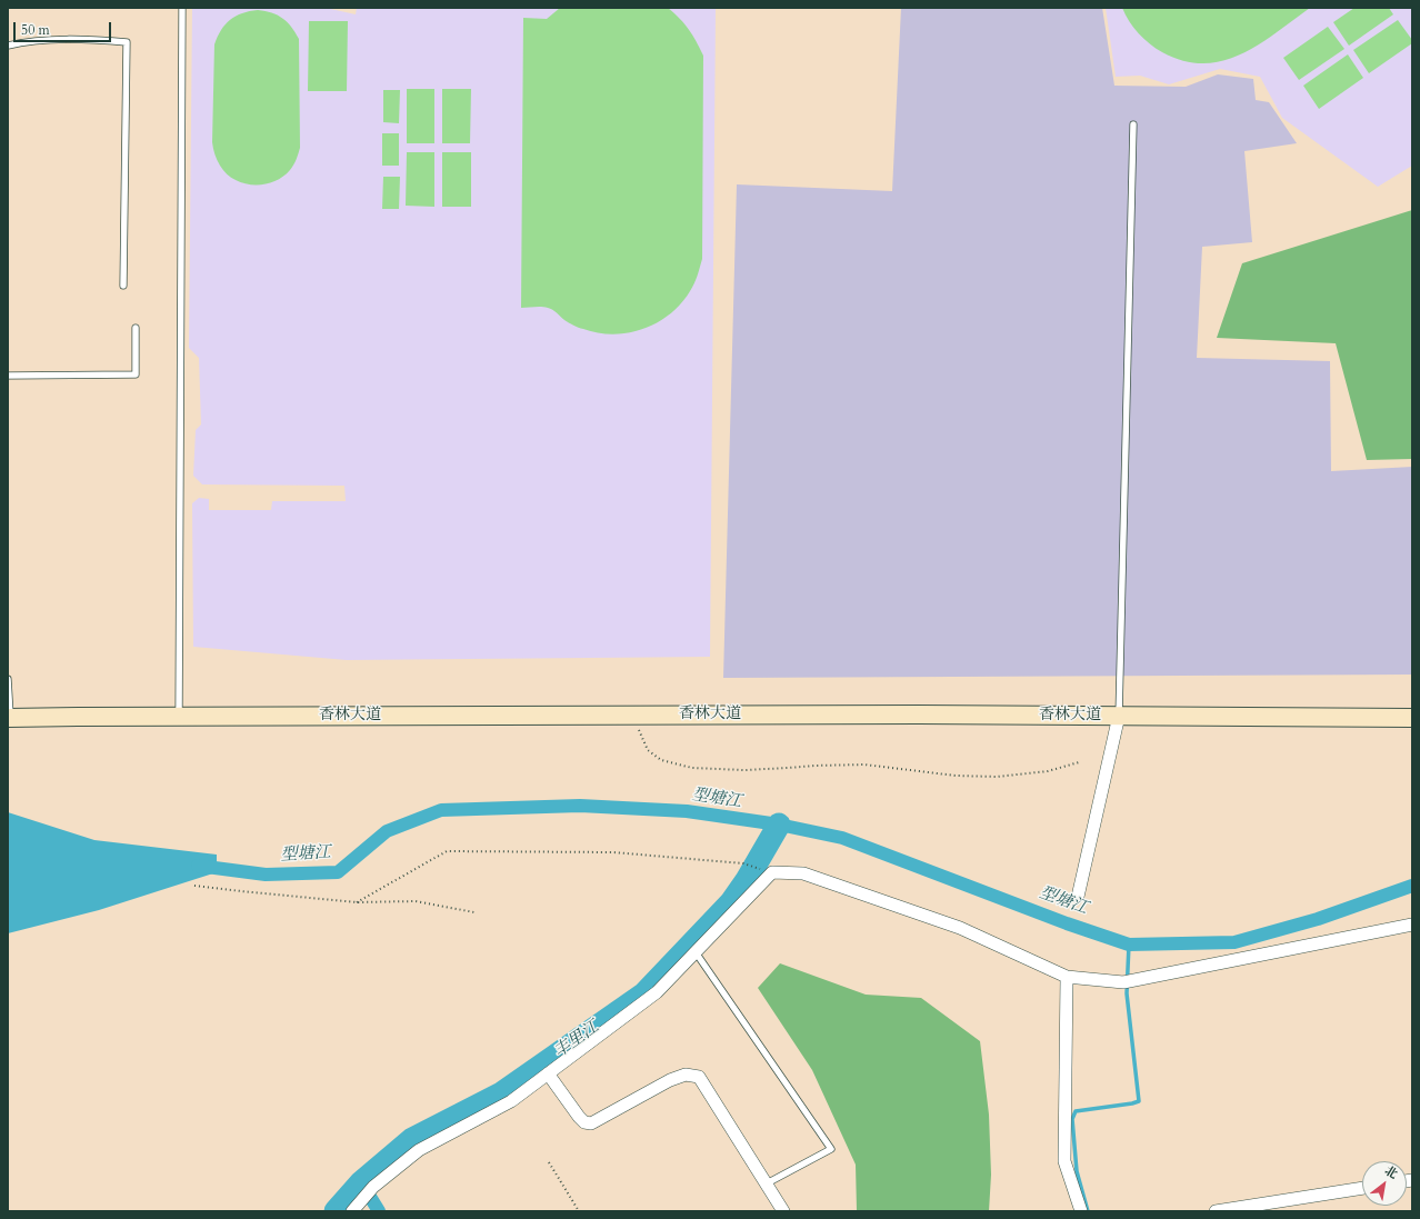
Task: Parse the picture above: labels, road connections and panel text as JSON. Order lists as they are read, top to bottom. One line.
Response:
{"streets":{"main road":["香林大道"]},"water":["型塘江","丰里江"],"scale_bar":"50 m","north":"top right"}
